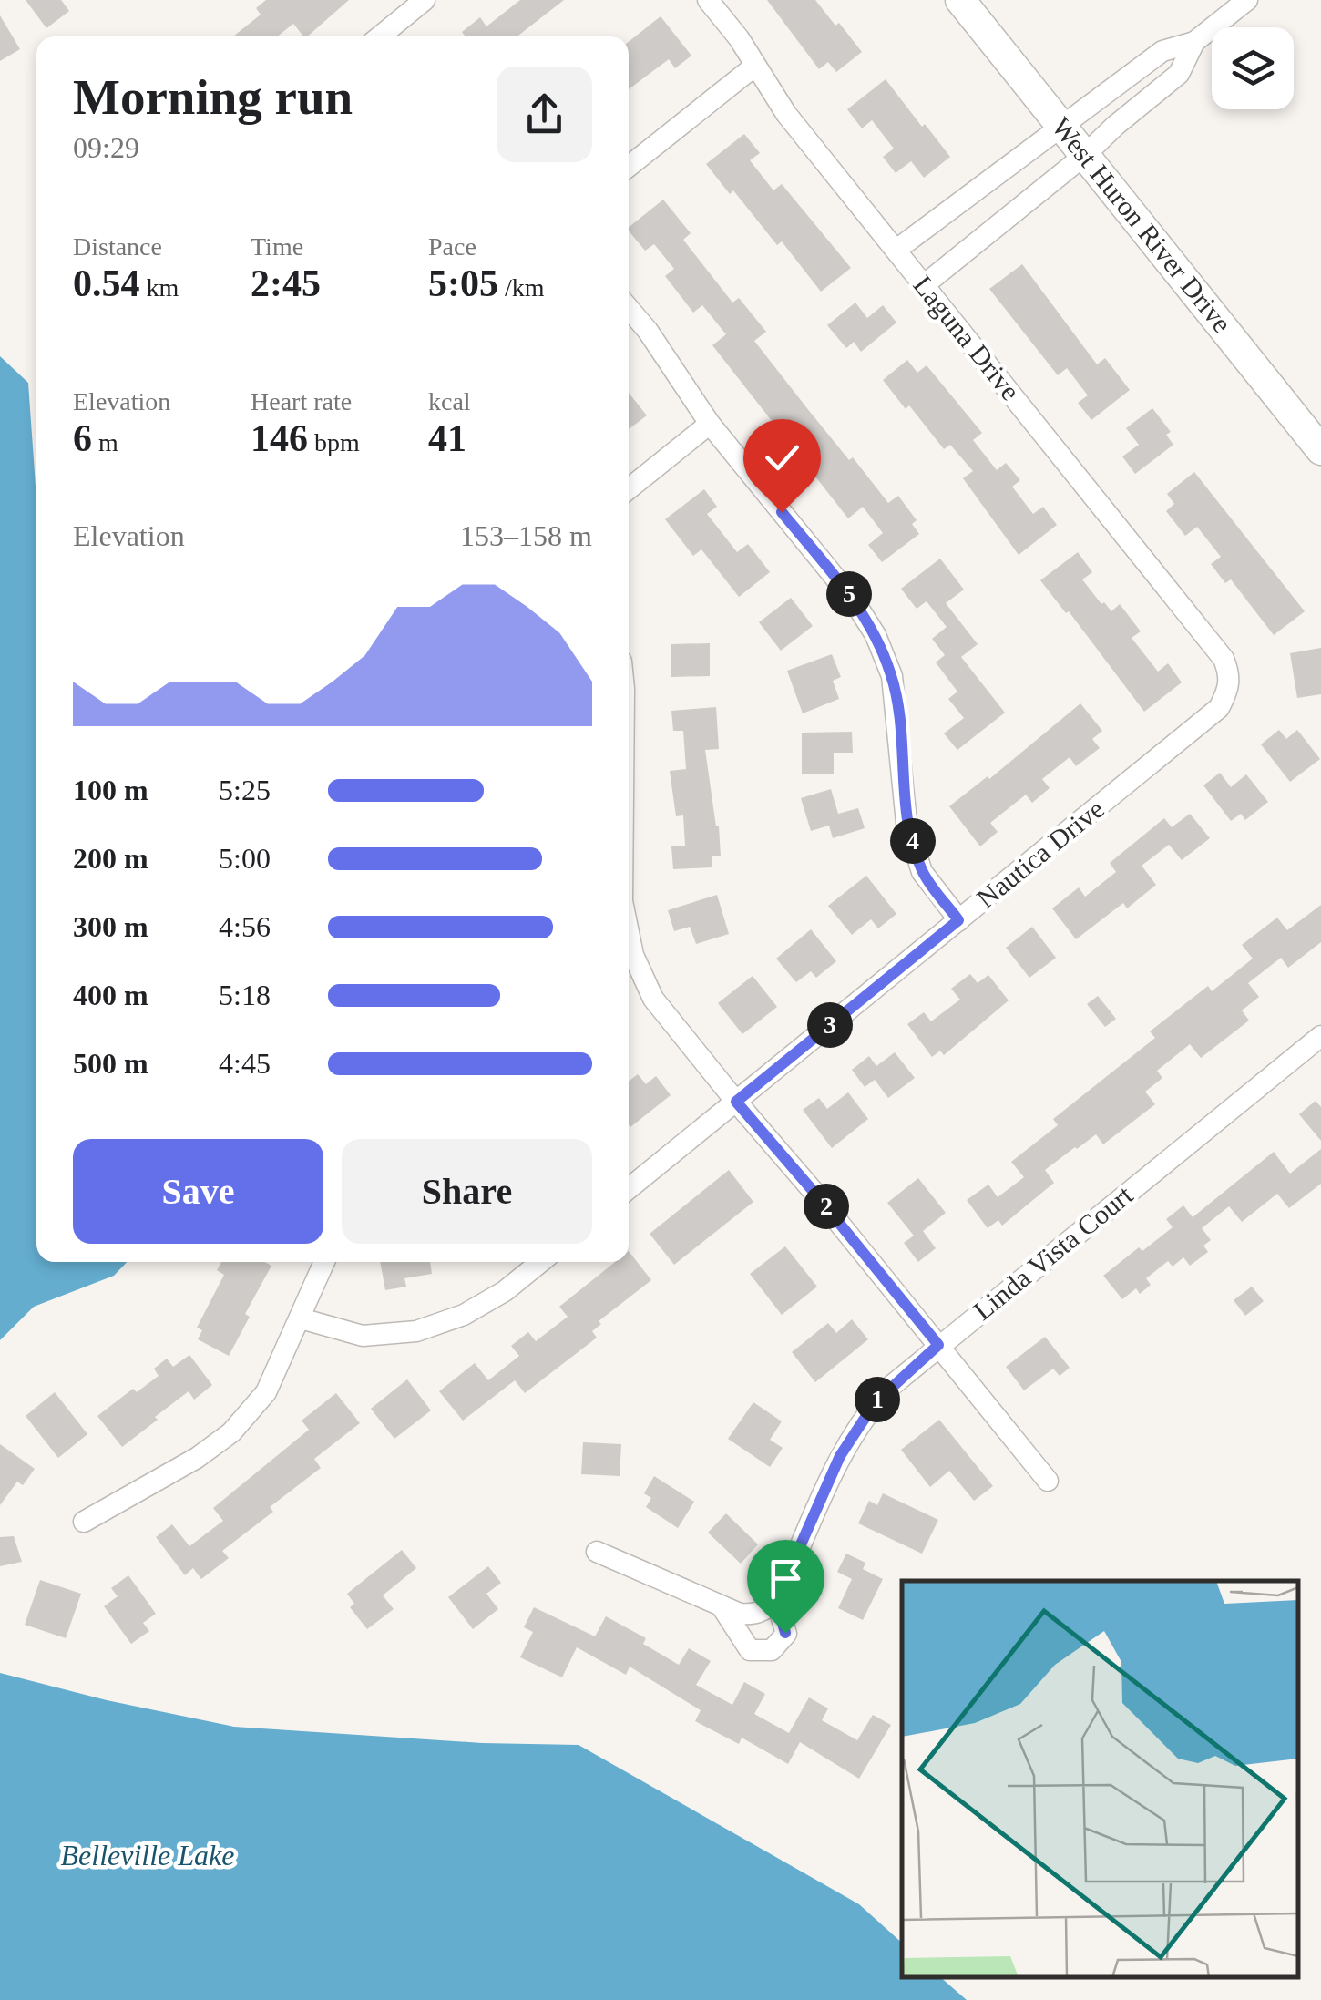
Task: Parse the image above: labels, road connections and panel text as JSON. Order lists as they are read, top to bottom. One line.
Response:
{"streets":{"main road":["West Huron River Drive"],"street":["Laguna Drive","Nautica Drive","Linda Vista Court"]},"crossings":[["Laguna Drive","Nautica Drive"]],"water":["Belleville Lake"],"page":{"heading":["Morning run","09:29"],"stats":[["Distance","0.54 km"],["Time","2:45"],["Pace","5:05 /km"],["Elevation","6 m"],["Heart rate","146 bpm"],["kcal","41"]],"chart":["Elevation","153–158 m"],"pins":["5","4","3","2","1"],"list":[{"name":"100 m","note":"5:25"},{"name":"200 m","note":"5:00"},{"name":"300 m","note":"4:56"},{"name":"400 m","note":"5:18"},{"name":"500 m","note":"4:45"}],"buttons":["Save","Share"]}}
